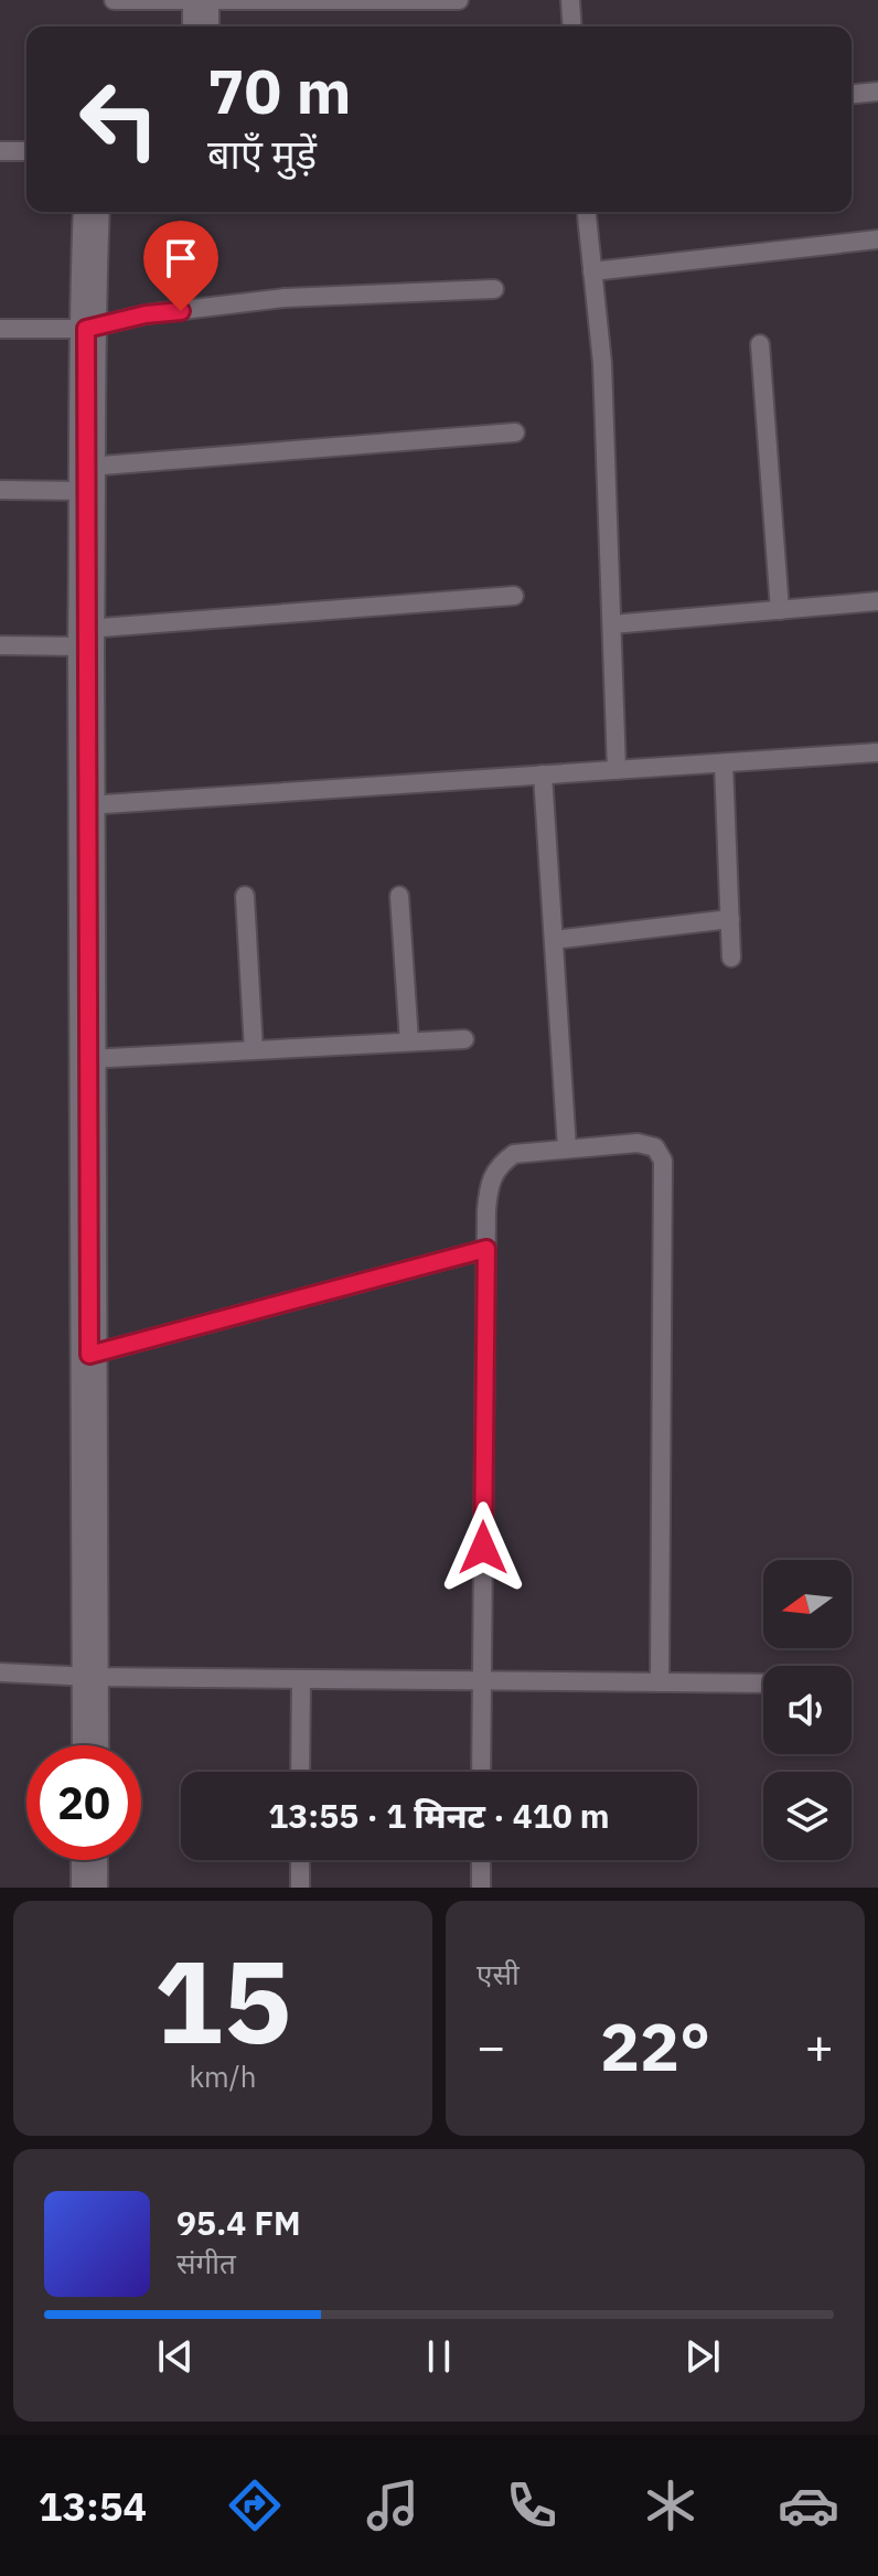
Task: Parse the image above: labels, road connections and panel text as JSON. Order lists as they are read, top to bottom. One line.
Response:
{"north":"left","page":{"turn":["70 m","बाएँ मुड़ें"],"limit":"20","trip":"13:55 · 1 मिनट · 410 m","tile":[["15","km/h"],"एसी"],"heat":["−","22°","+"],"song":["95.4 FM","संगीत"],"tabs":"13:54"}}
